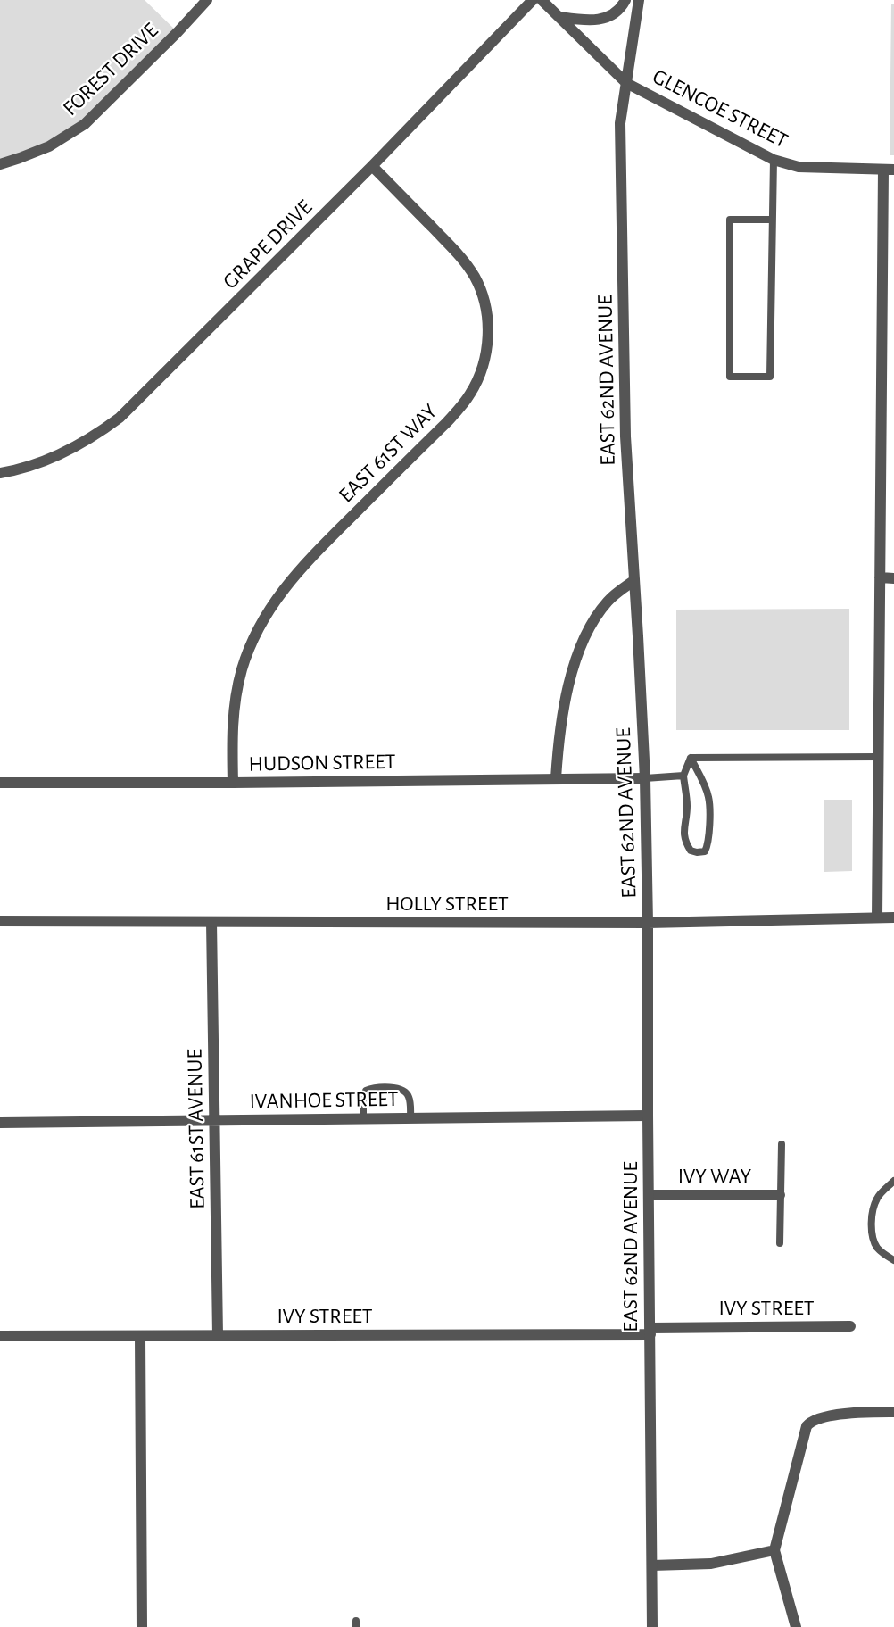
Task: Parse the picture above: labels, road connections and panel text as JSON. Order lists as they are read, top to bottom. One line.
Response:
{"streets":{"street":["FOREST DRIVE","GLENCOE STREET","GRAPE DRIVE","EAST 62ND AVENUE","EAST 61ST WAY","HUDSON STREET","HOLLY STREET","IVANHOE STREET","EAST 61ST AVENUE","IVY WAY","IVY STREET"]},"crossings":[["GLENCOE STREET","EAST 62ND AVENUE"],["GRAPE DRIVE","EAST 61ST WAY"],["EAST 62ND AVENUE","HUDSON STREET"],["EAST 62ND AVENUE","HOLLY STREET"],["EAST 62ND AVENUE","IVANHOE STREET"],["EAST 62ND AVENUE","IVY WAY"],["EAST 62ND AVENUE","IVY STREET"],["EAST 61ST WAY","HUDSON STREET"],["HOLLY STREET","EAST 61ST AVENUE"],["IVANHOE STREET","EAST 61ST AVENUE"],["EAST 61ST AVENUE","IVY STREET"]]}
